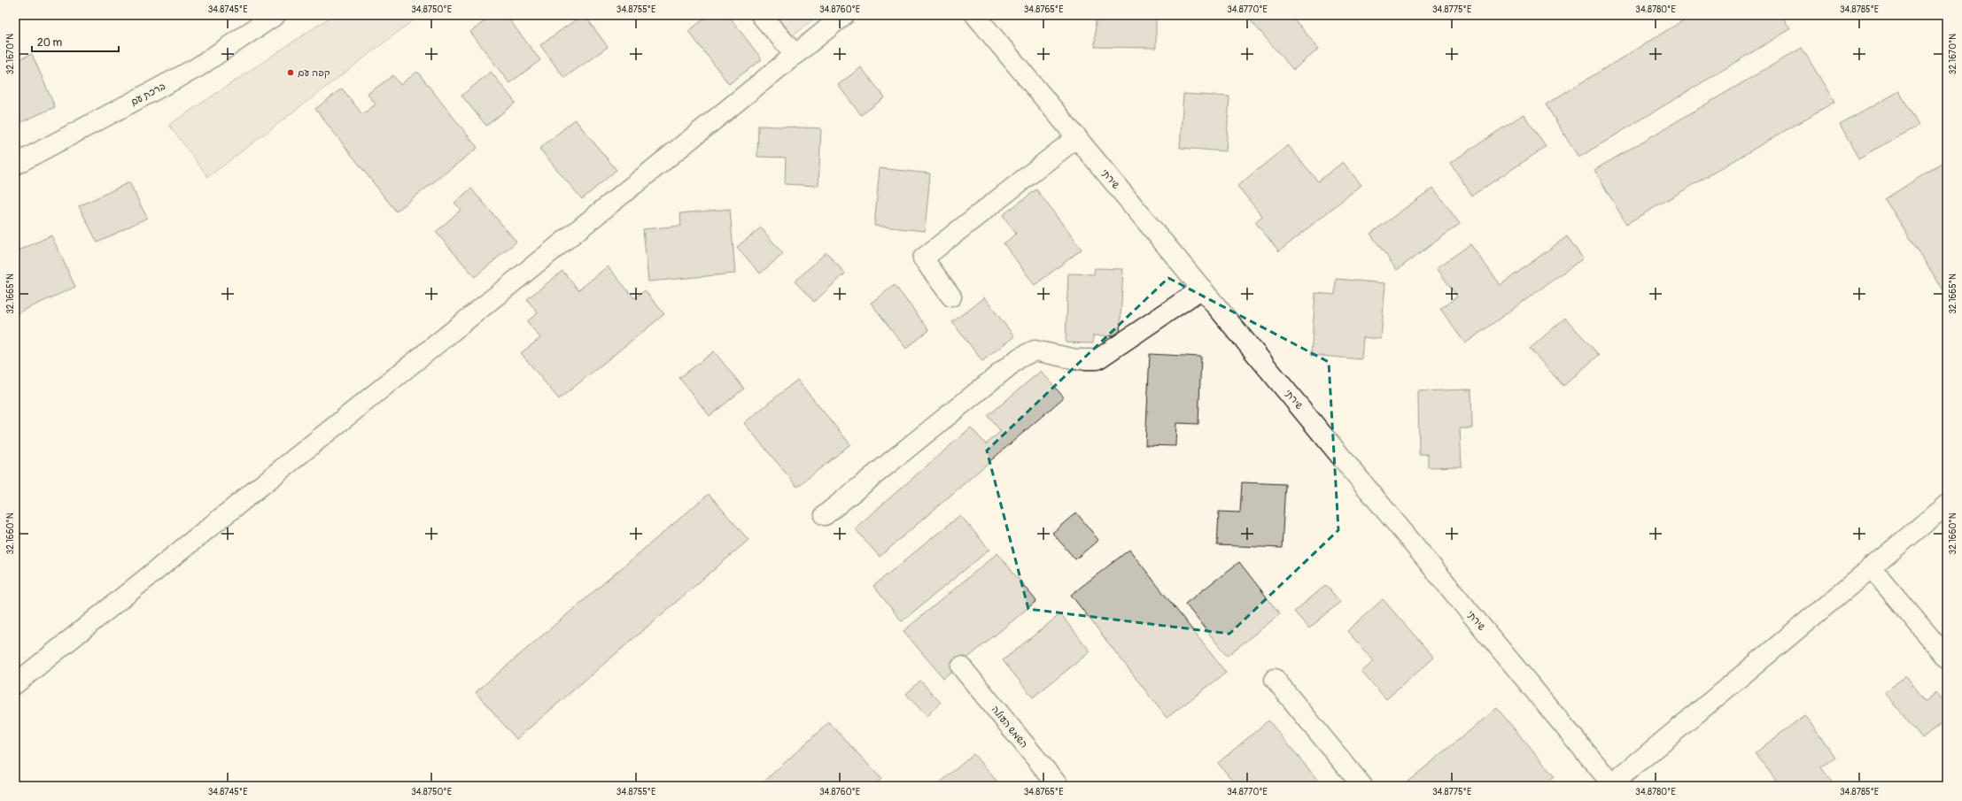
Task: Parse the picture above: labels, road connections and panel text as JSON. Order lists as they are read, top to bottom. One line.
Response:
{"streets":{"street":["ברכת עם","שירתי","השמש העולה"]},"places":["קפה עם"],"scale_bar":"20 m","coordinates":["34.8745°E","34.8750°E","34.8755°E","34.8760°E","34.8765°E","34.8770°E","34.8775°E","34.8780°E","34.8785°E","32.1670°N","32.1665°N","32.1660°N"]}
